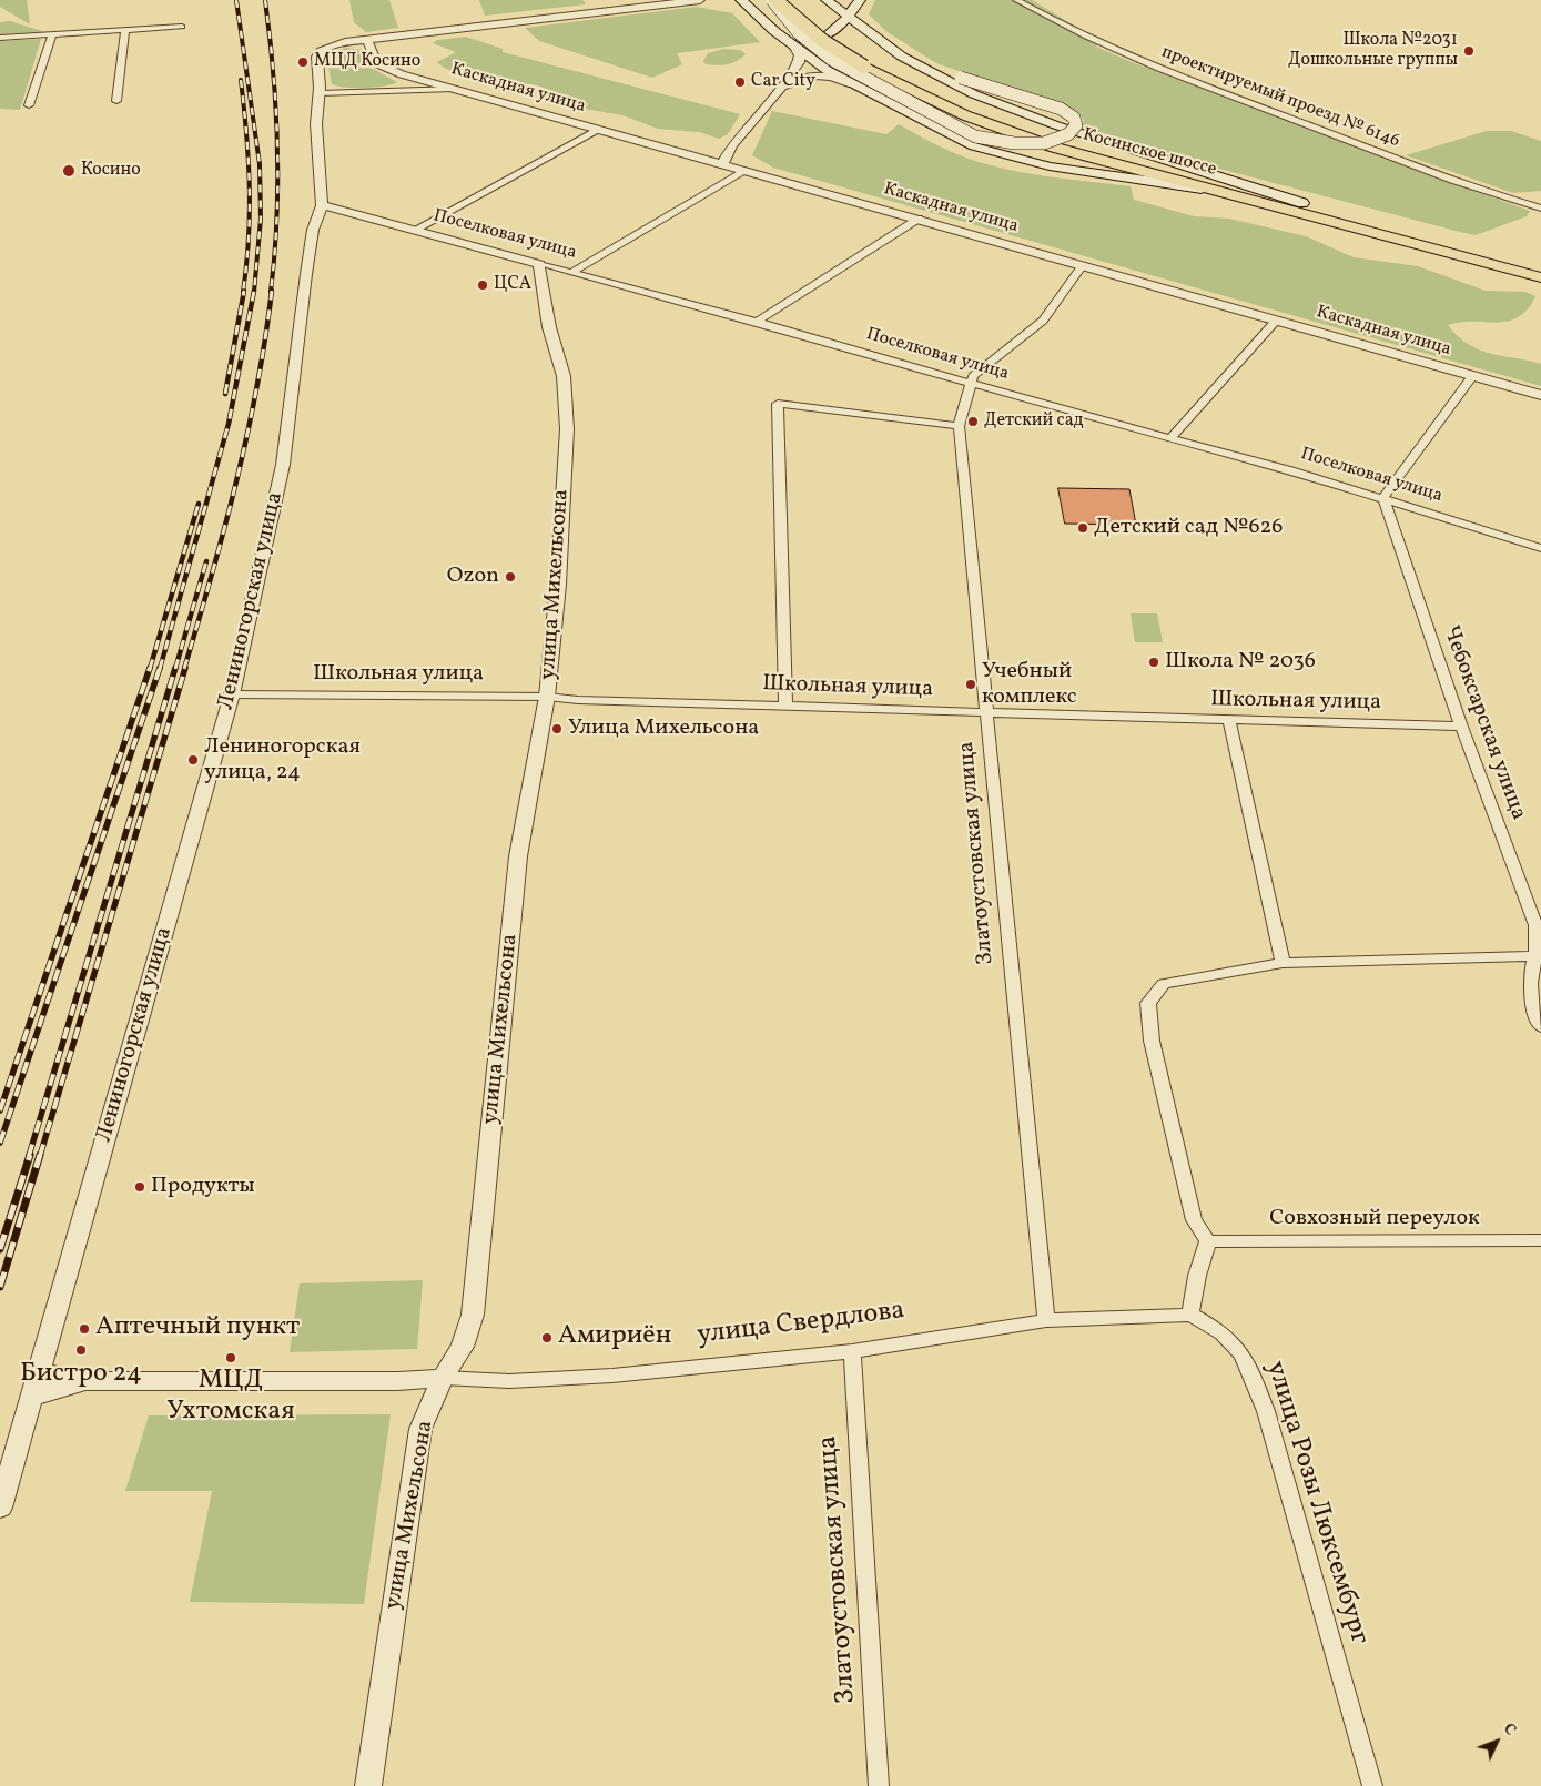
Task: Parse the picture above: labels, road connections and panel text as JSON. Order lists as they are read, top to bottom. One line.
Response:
{"streets":{"highway":["Косинское шоссе"],"street":["Каскадная улица","проектируемый проезд № 6146","Поселковая улица","улица Михельсона","Лениногорская улица","Школьная улица","Чебоксарская улица","Златоустовская улица","Совхозный переулок","улица Свердлова","улица Розы Люксембург"]},"crossings":[["Каскадная улица","Лениногорская улица"],["Поселковая улица","улица Михельсона"],["Поселковая улица","Лениногорская улица"],["Поселковая улица","Чебоксарская улица"],["Поселковая улица","Златоустовская улица"],["улица Михельсона","Школьная улица"],["улица Михельсона","улица Свердлова"],["Лениногорская улица","Школьная улица"],["Лениногорская улица","улица Свердлова"],["Школьная улица","Чебоксарская улица"],["Школьная улица","Златоустовская улица"],["Златоустовская улица","улица Свердлова"],["улица Свердлова","улица Розы Люксембург"]],"places":["Школа №2031 Дошкольные группы","МЦД Косино","Car City","Косино","ЦСА","Детский сад","Детский сад №626","Ozon","Школа № 2036","Учебный комплекс","Улица Михельсона","Лениногорская улица, 24","Продукты","Аптечный пункт","Амириён","Бистро 24","МЦД Ухтомская"],"north":"top right"}
